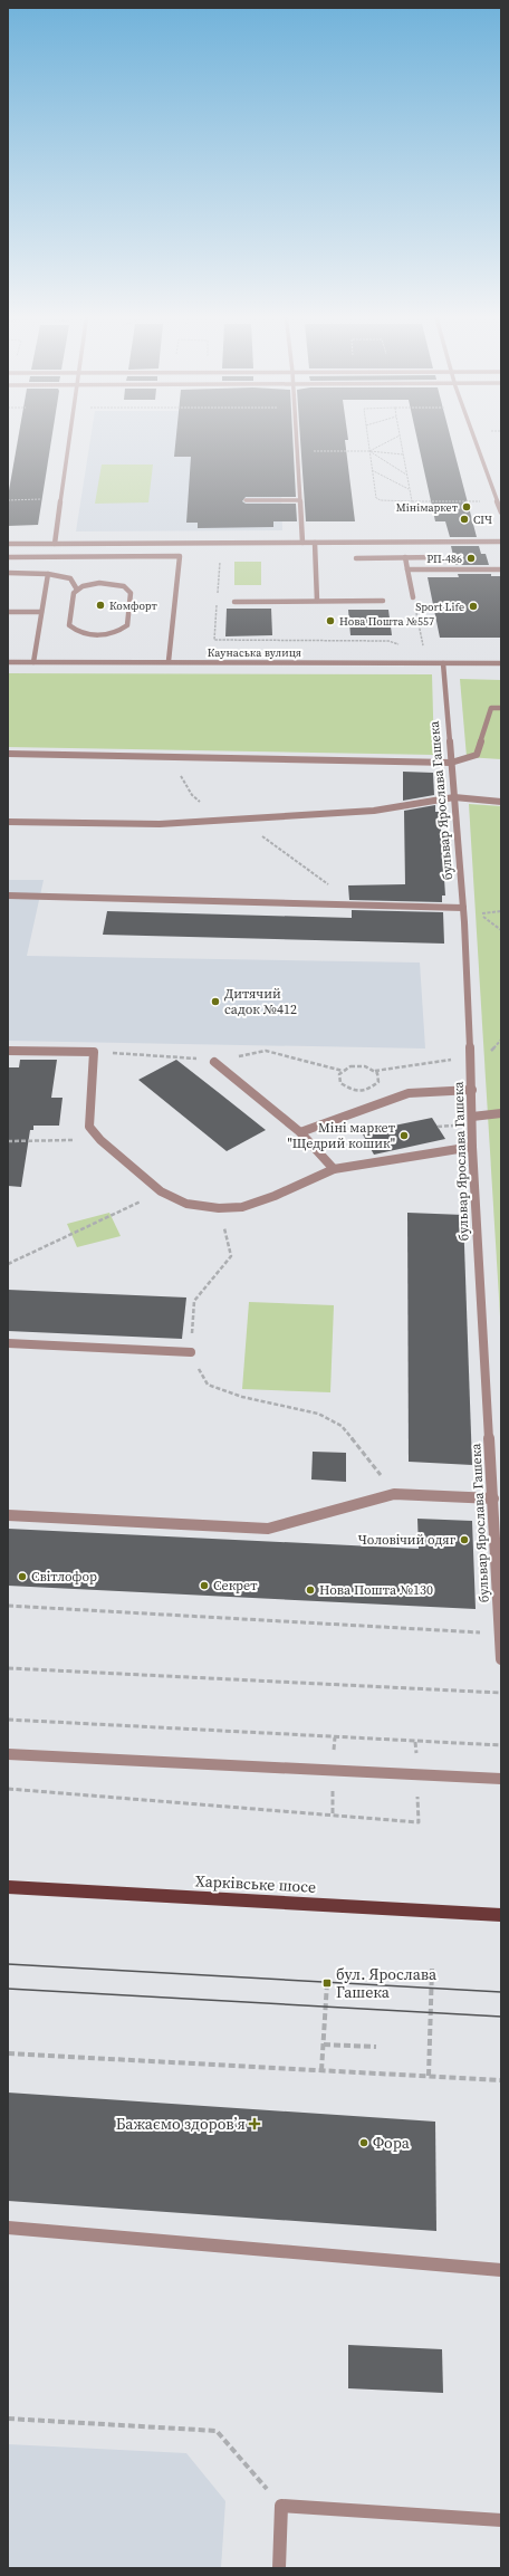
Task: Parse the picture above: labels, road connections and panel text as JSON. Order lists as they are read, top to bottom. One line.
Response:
{"streets":{"main road":["Харківське шосе"],"street":["Каунаська вулиця","бульвар Ярослава Гашека"]},"crossings":[["Каунаська вулиця","бульвар Ярослава Гашека"]],"places":{"other":["Мінімаркет","СІЧ","РП-486","Комфорт","Sport Life","Нова Пошта №557","Дитячий садок №412","Міні маркет \"Щедрий кошик\"","Чоловічий одяг","Світлофор","Секрет","Нова Пошта №130","Фора"],"transit":["бул. Ярослава Гашека"],"health":["Бажаємо здоровʼя"]}}
